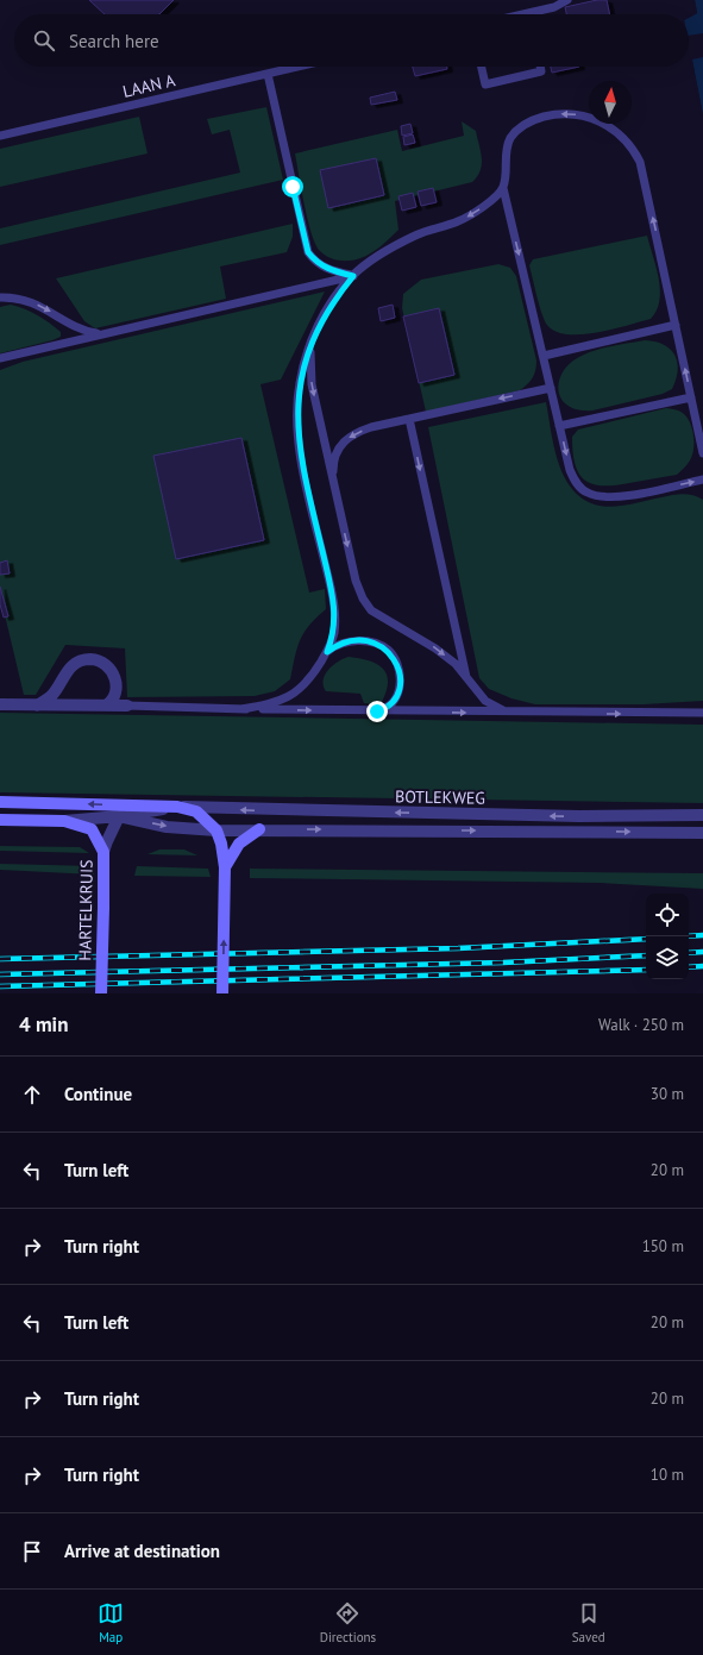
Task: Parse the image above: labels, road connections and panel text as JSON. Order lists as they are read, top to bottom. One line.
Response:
{"streets":{"main road":["BOTLEKWEG","HARTELKRUIS"],"lane":["LAAN A"]},"crossings":[["BOTLEKWEG","HARTELKRUIS"]],"north":"top","page":{"search":"Search here","heading":["4 min","Walk · 250 m"],"list":[["Continue","30 m"],["Turn left","20 m"],["Turn right","150 m"],["Turn left","20 m"],["Turn right","20 m"],["Turn right","10 m"],"Arrive at destination"],"nav":["Map","Directions","Saved"]}}
